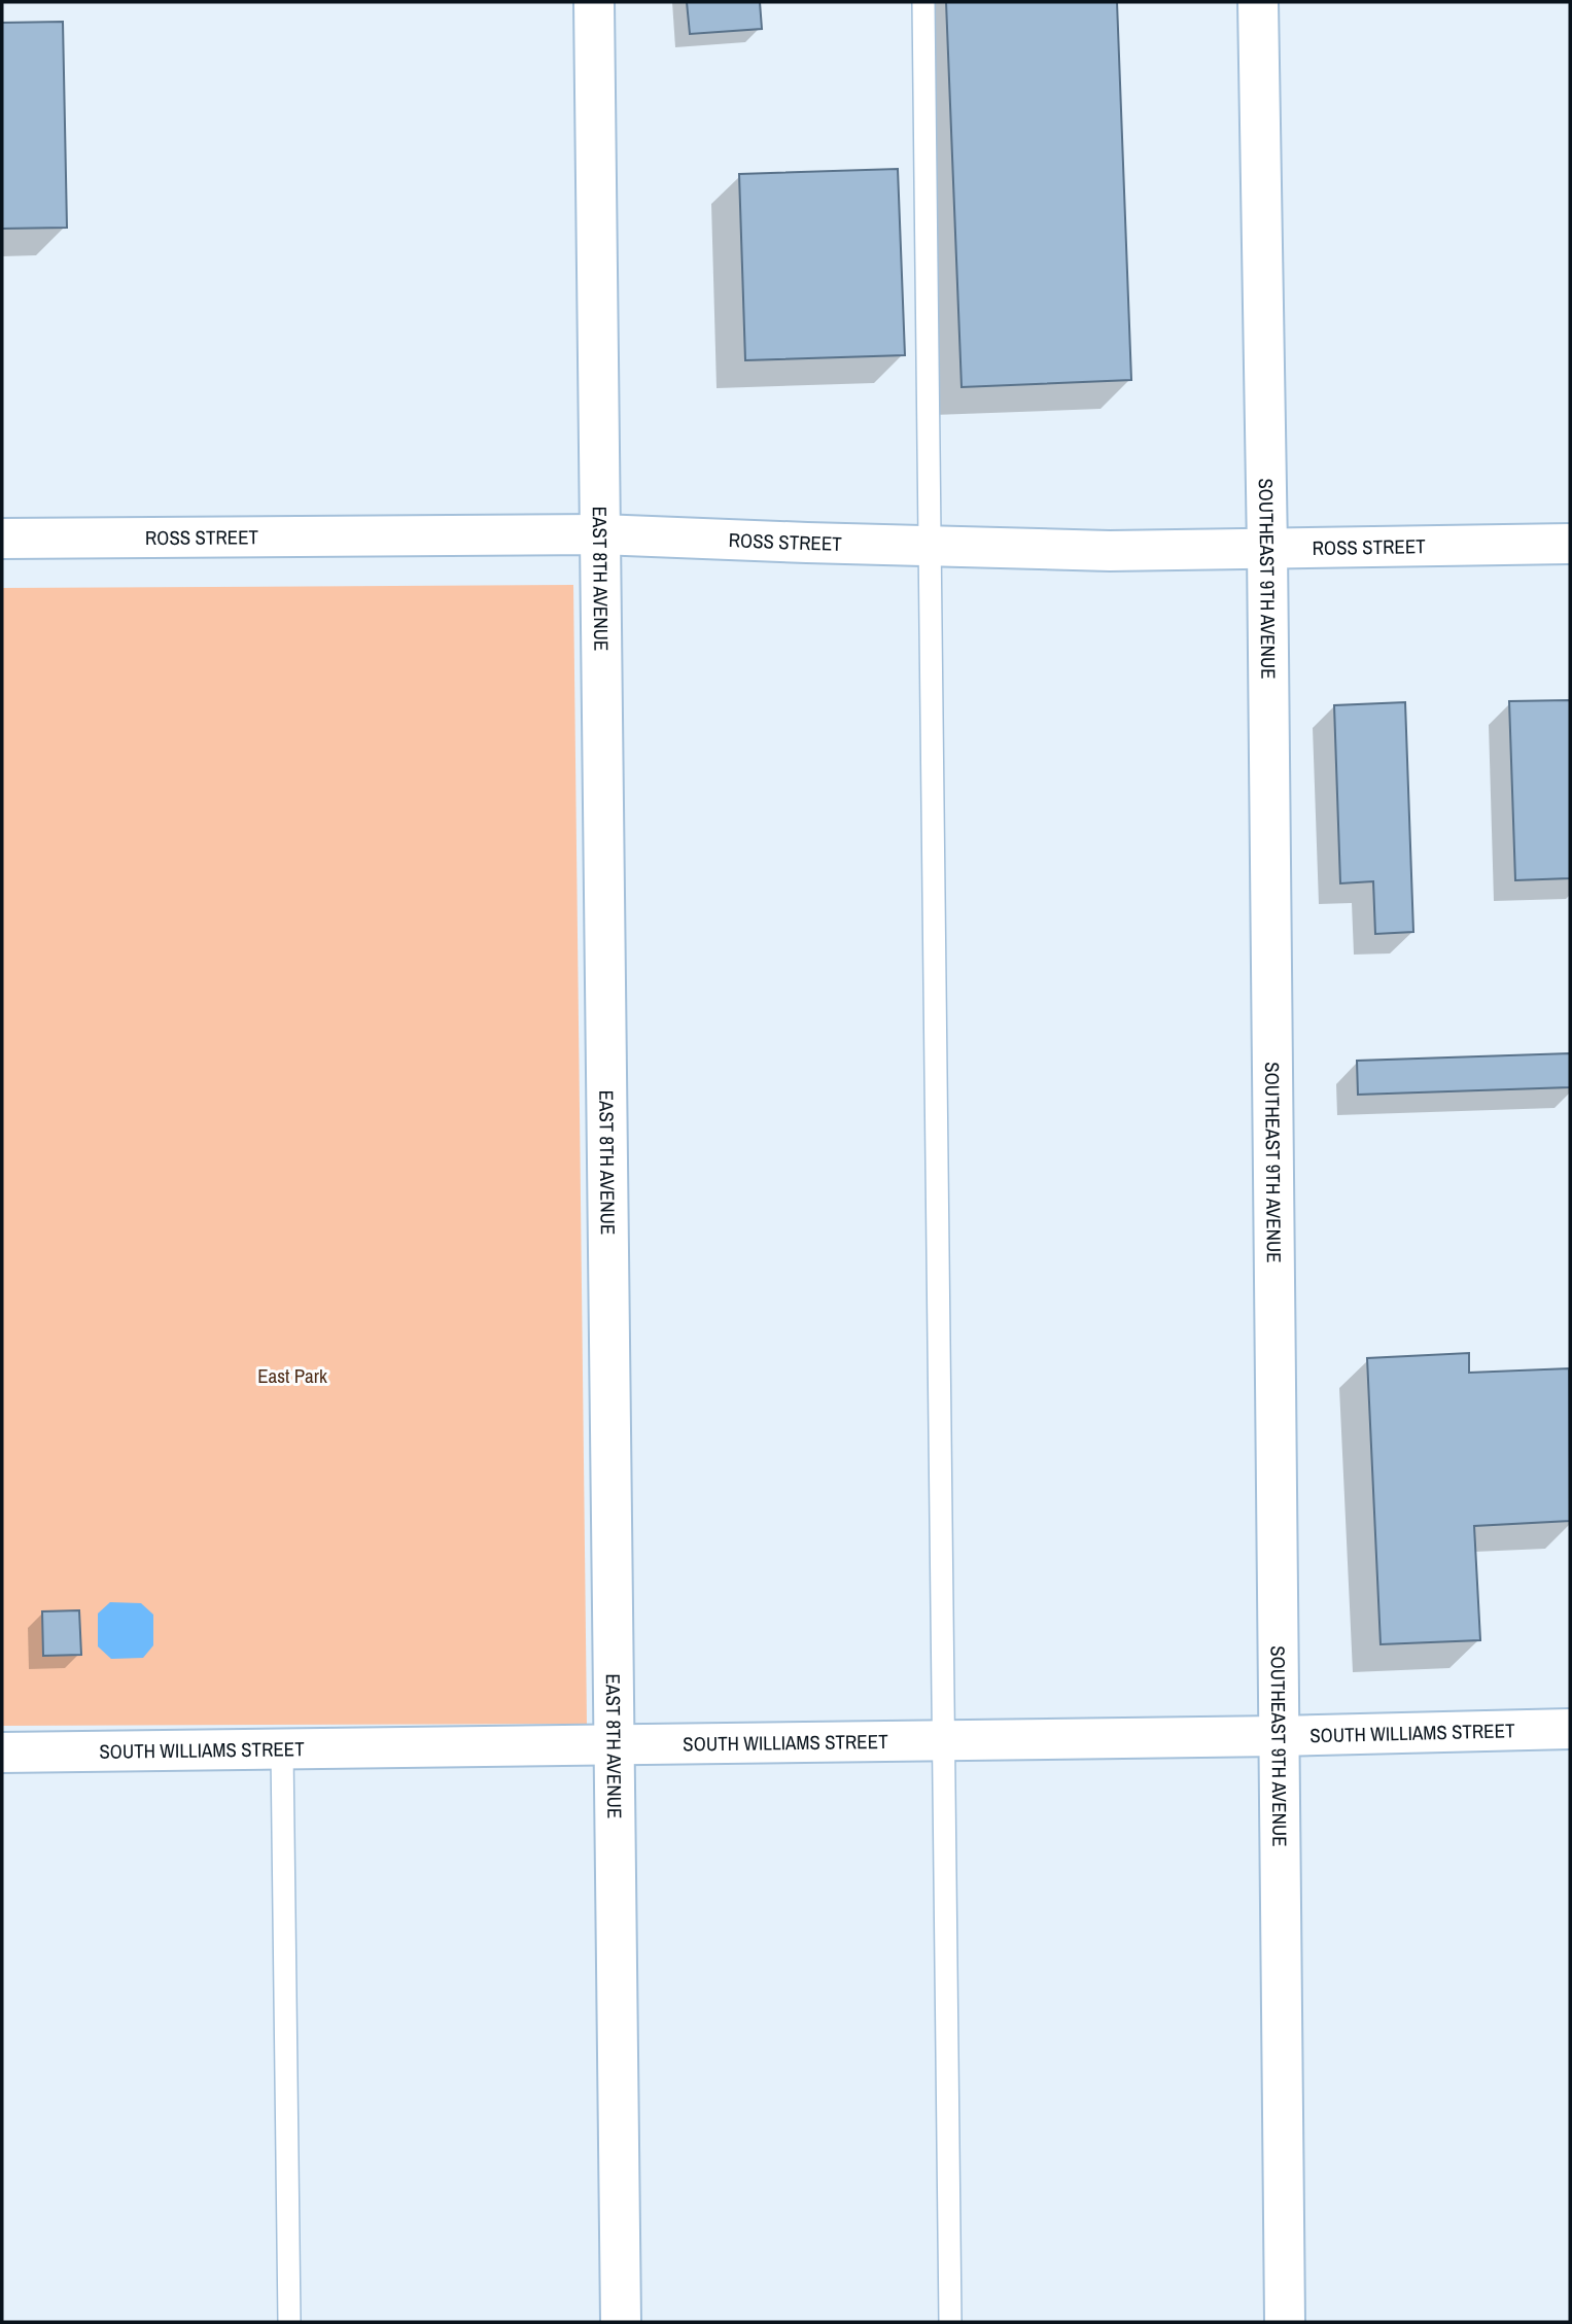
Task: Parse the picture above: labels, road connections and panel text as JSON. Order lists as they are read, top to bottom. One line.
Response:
{"streets":{"street":["ROSS STREET","EAST 8TH AVENUE","SOUTHEAST 9TH AVENUE","SOUTH WILLIAMS STREET"]},"crossings":[["ROSS STREET","EAST 8TH AVENUE"],["ROSS STREET","SOUTHEAST 9TH AVENUE"],["EAST 8TH AVENUE","SOUTH WILLIAMS STREET"],["SOUTHEAST 9TH AVENUE","SOUTH WILLIAMS STREET"]],"parks":["East Park"]}
